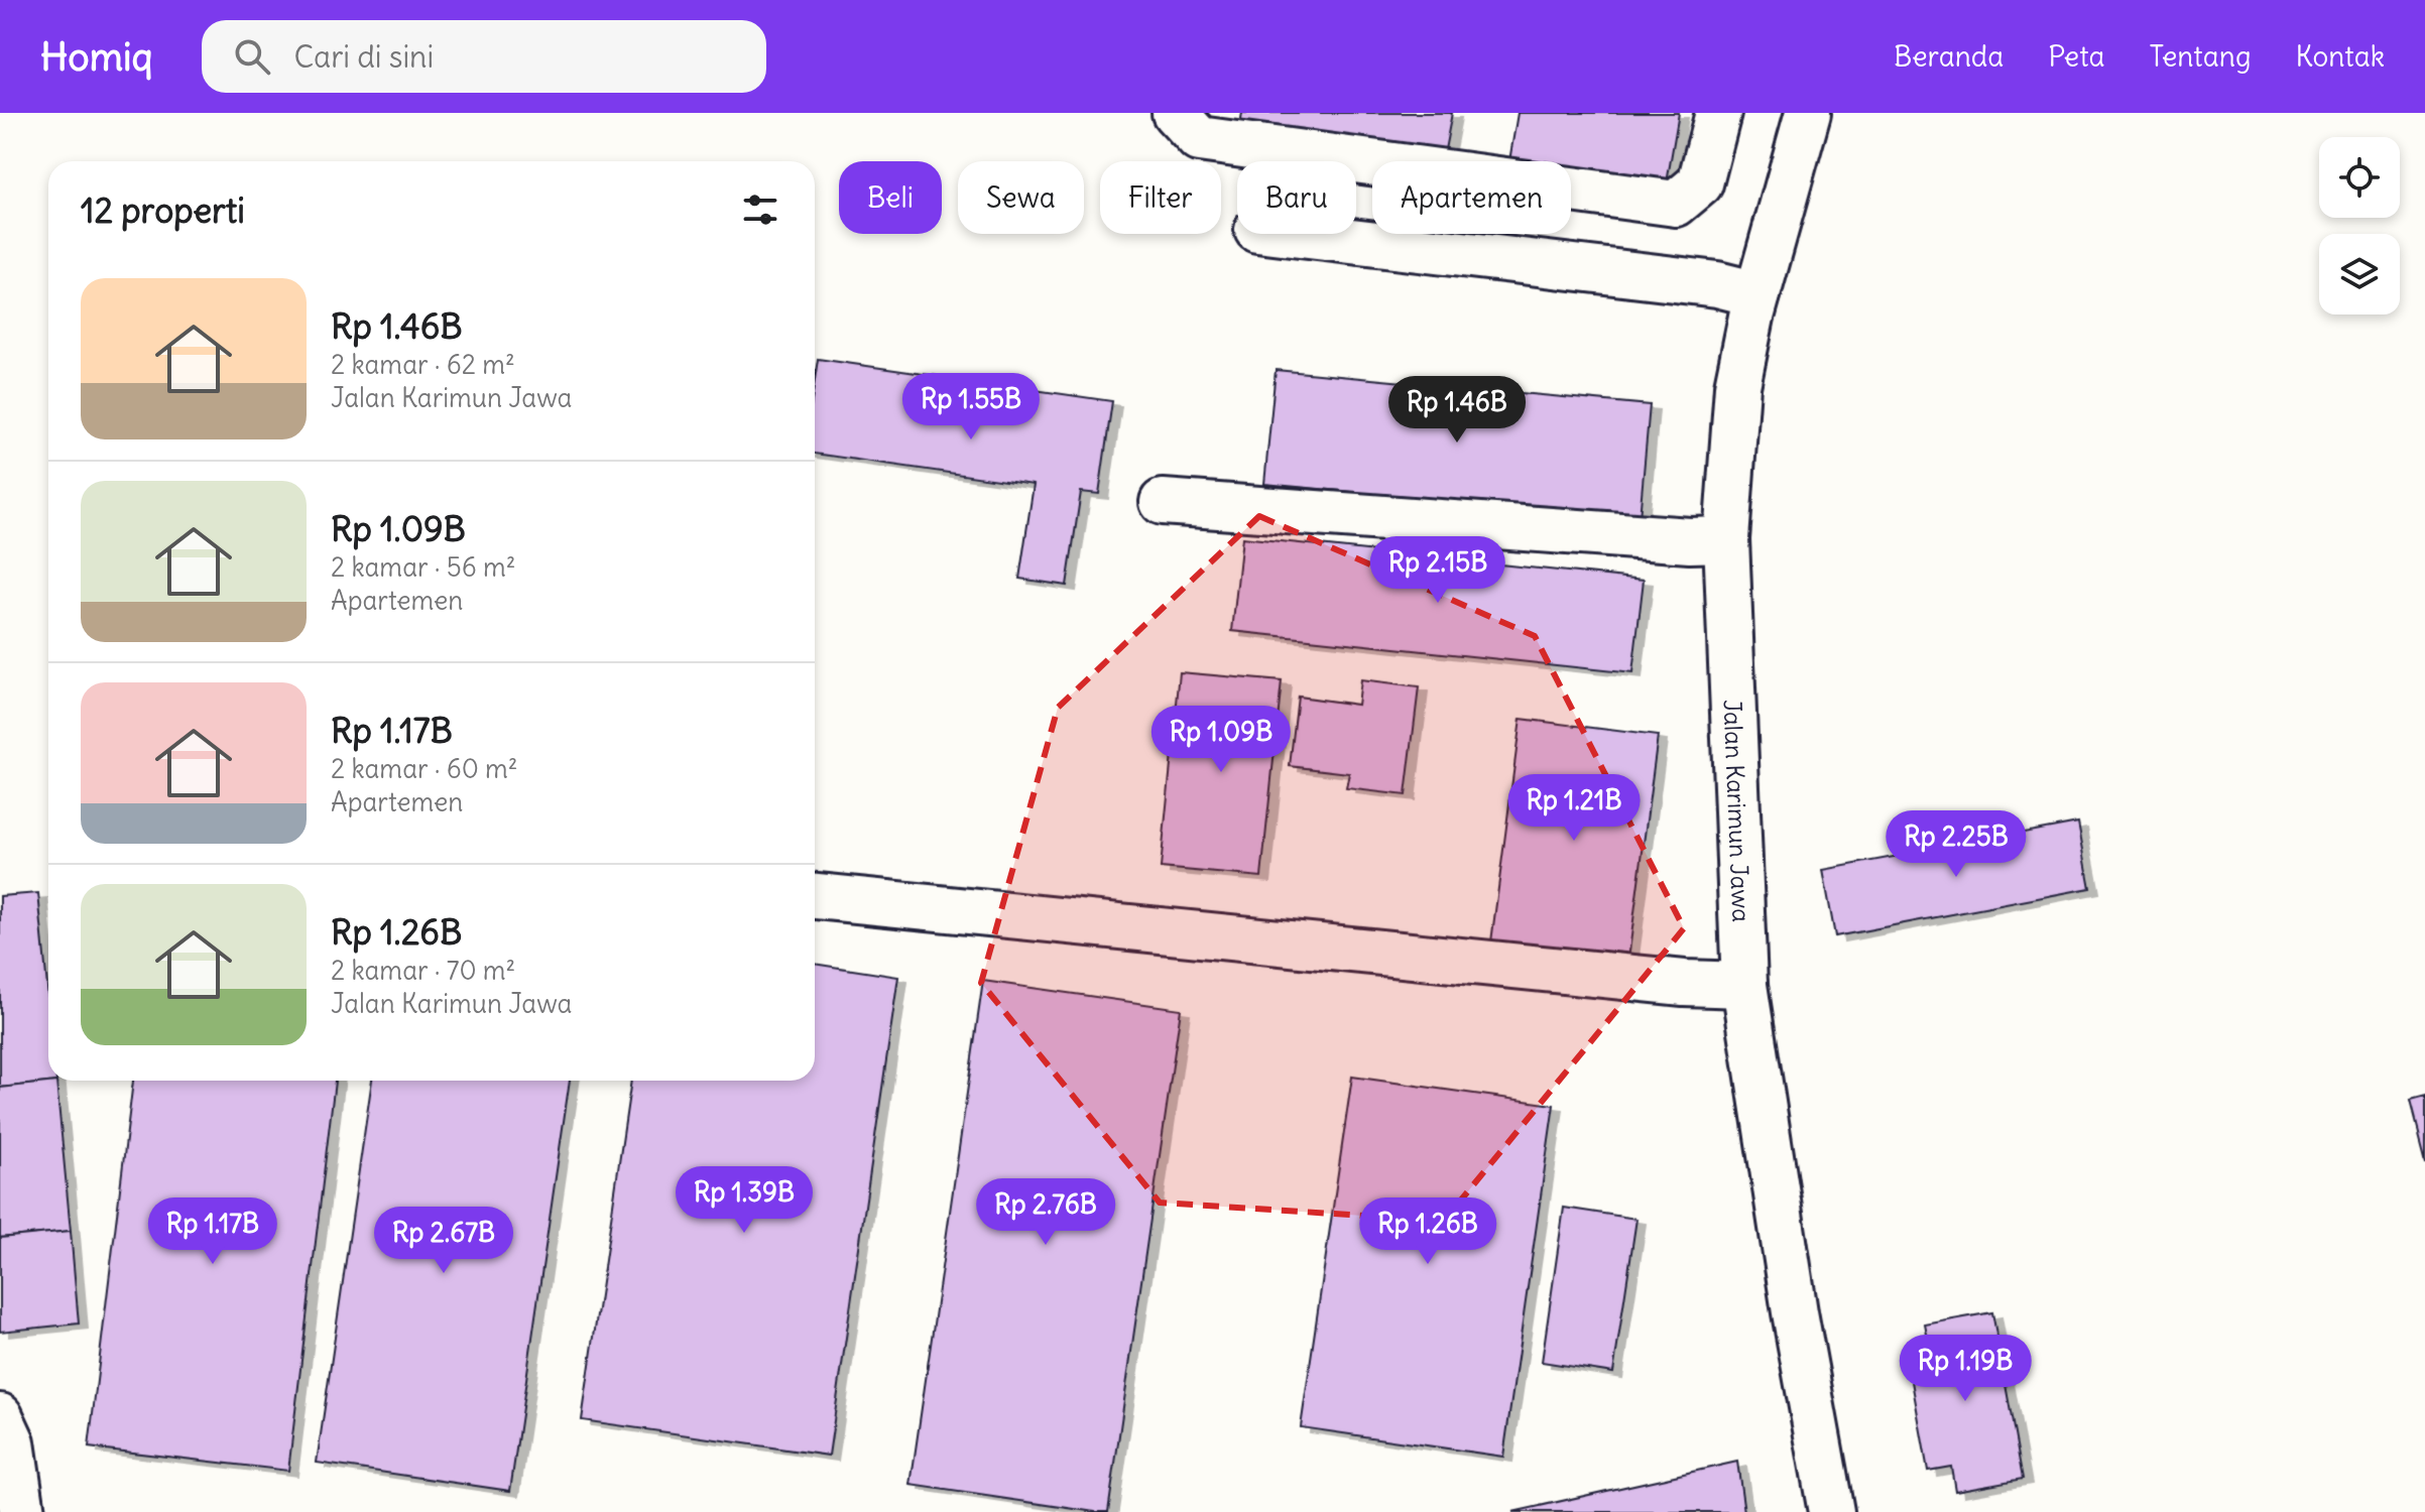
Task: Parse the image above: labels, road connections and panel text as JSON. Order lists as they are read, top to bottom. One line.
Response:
{"streets":{"street":["Jalan Karimun Jawa"]},"page":{"header":"Homiq","search":"Cari di sini","nav":["Beranda","Peta","Tentang","Kontak"],"chip":["Beli","Sewa","Filter","Baru","Apartemen"],"heading":"12 properti","list":[{"name":"Rp 1.46B","note":"2 kamar · 62 m² · Jalan Karimun Jawa"},{"name":"Rp 1.09B","note":"2 kamar · 56 m² · Apartemen"},{"name":"Rp 1.17B","note":"2 kamar · 60 m² · Apartemen"},{"name":"Rp 1.26B","note":"2 kamar · 70 m² · Jalan Karimun Jawa"}],"price":["Rp 1.55B","Rp 1.46B","Rp 2.15B","Rp 1.09B","Rp 1.21B","Rp 2.25B","Rp 1.39B","Rp 2.76B","Rp 1.17B","Rp 1.26B","Rp 2.67B","Rp 1.19B"]}}
